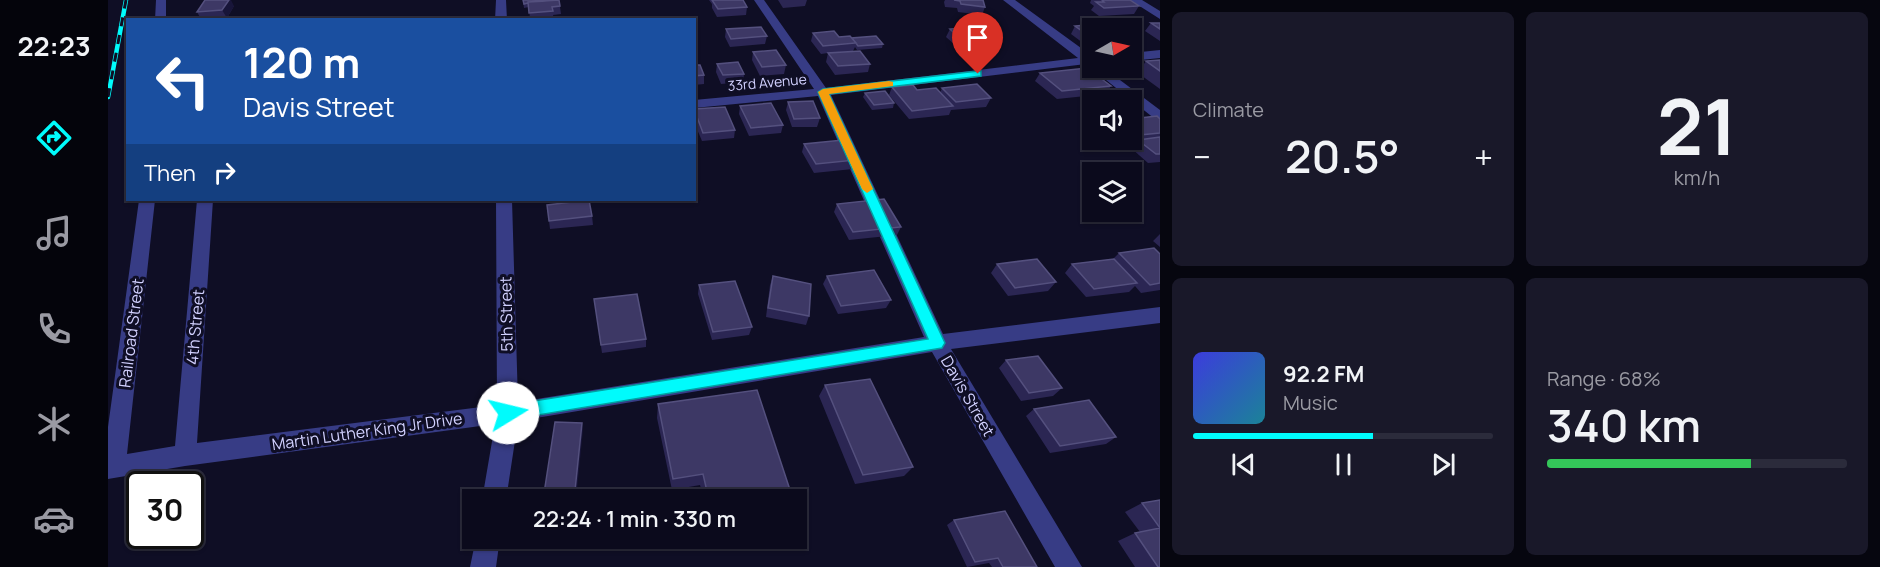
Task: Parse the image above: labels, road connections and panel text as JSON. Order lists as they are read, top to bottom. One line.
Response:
{"streets":{"street":["33rd Avenue","5th Street","4th Street","Railroad Street","Davis Street","Martin Luther King Jr Drive"]},"crossings":[["33rd Avenue","Davis Street"],["5th Street","Martin Luther King Jr Drive"],["4th Street","Martin Luther King Jr Drive"],["Railroad Street","Martin Luther King Jr Drive"],["Davis Street","Martin Luther King Jr Drive"]],"north":"right","page":{"tabs":"22:23","tile":["Climate",["21","km/h"],["Range · 68%","340 km"]],"turn":["120 m","Davis Street"],"heat":["−","20.5°","+"],"then":"Then","song":["92.2 FM","Music"],"limit":"30","trip":"22:24 · 1 min · 330 m"}}
